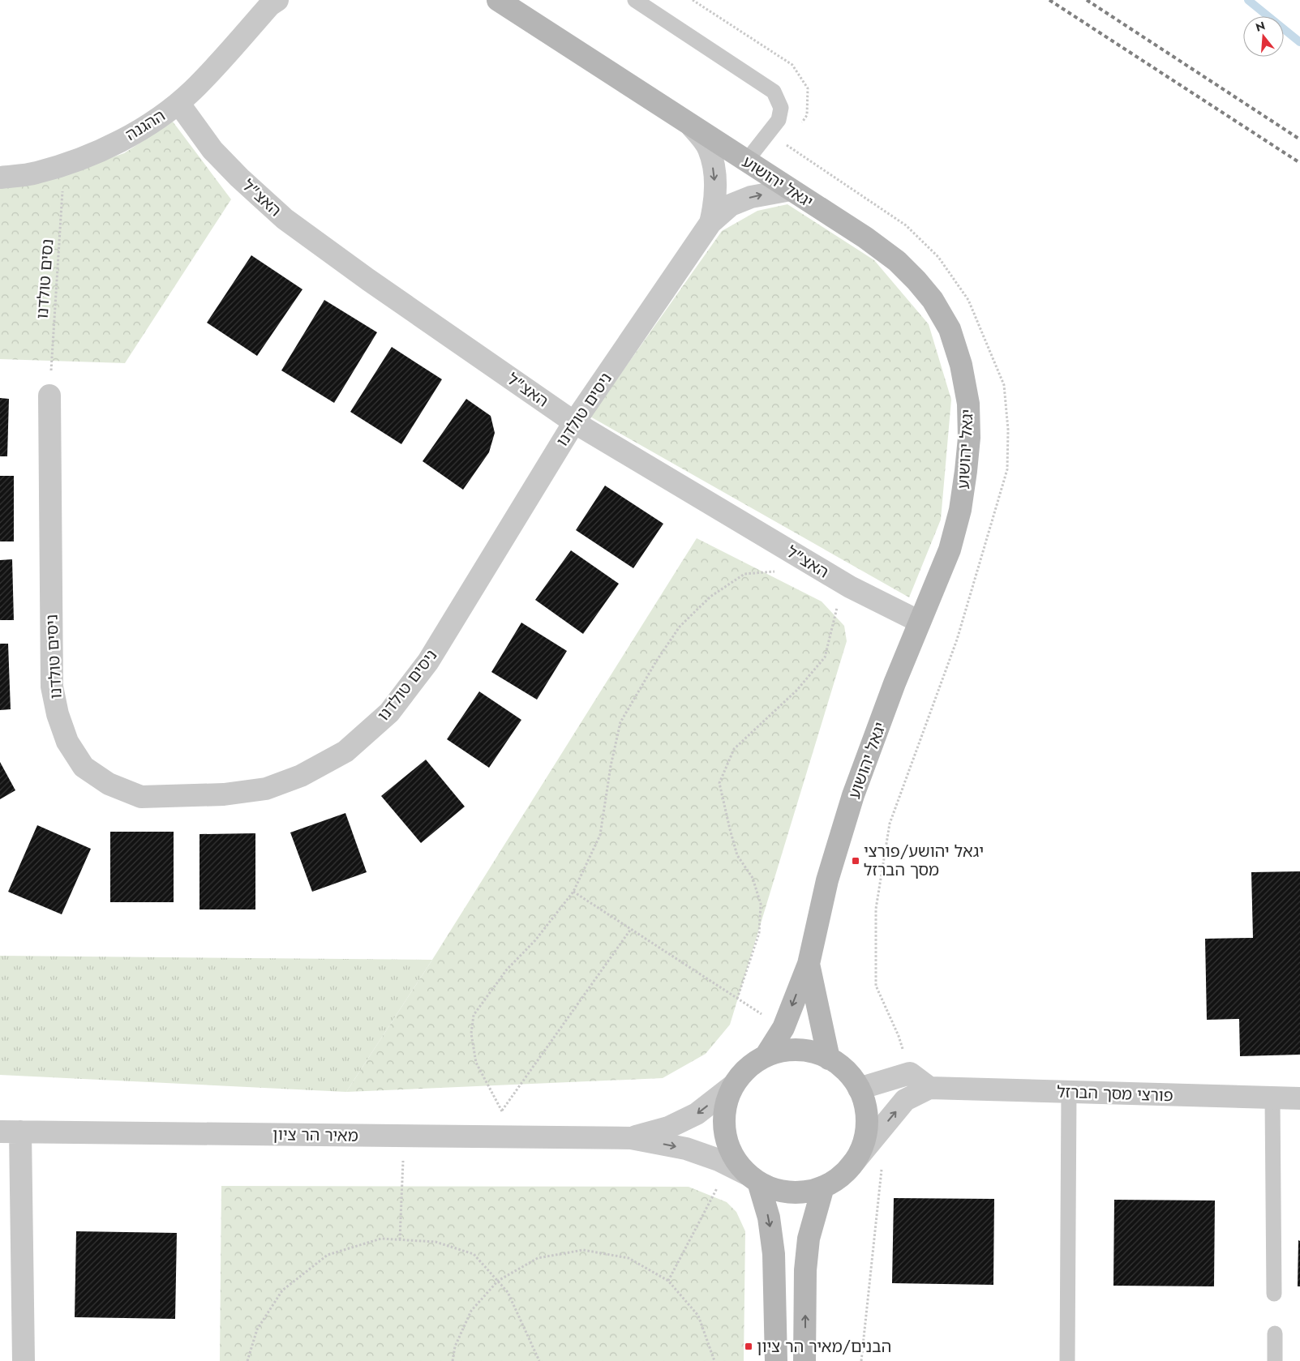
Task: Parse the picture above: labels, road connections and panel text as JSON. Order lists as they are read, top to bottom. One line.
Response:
{"streets":{"street":["ההגנה","יגאל יהושוע","האצ\"ל","ניסים טולדנו","פורצי מסך הברזל","מאיר הר ציון"],"path":["נסים טולדנו"]},"crossings":[["ההגנה","האצ\"ל"],["ההגנה","נסים טולדנו"],["יגאל יהושוע","האצ\"ל"],["יגאל יהושוע","ניסים טולדנו"],["יגאל יהושוע","מאיר הר ציון"],["האצ\"ל","ניסים טולדנו"],["נסים טולדנו","ניסים טולדנו"]],"places":{"transit":["יגאל יהושע/פורצי מסך הברזל","הבנים/מאיר הר ציון"]},"north":"top"}
